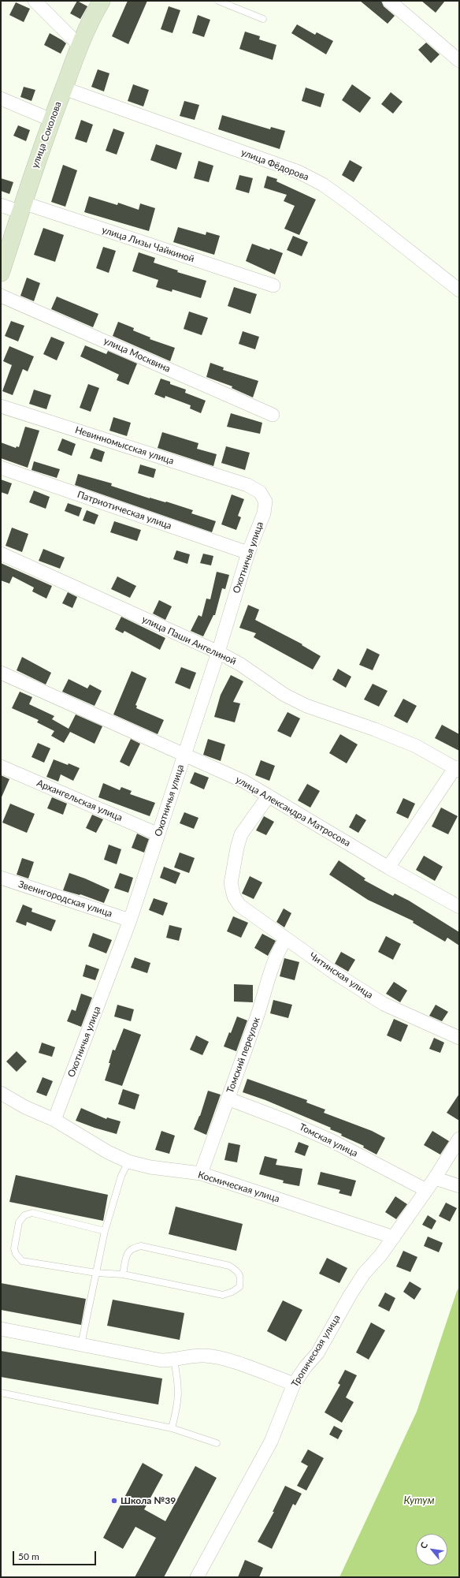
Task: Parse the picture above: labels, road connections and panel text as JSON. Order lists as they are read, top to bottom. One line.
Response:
{"streets":{"main road":["улица Соколова"],"street":["улица Фёдорова","улица Лизы Чайкиной","улица Москвина","Невинномысская улица","Патриотическая улица","Охотничья улица","улица Паши Ангелиной","Архангельская улица","улица Александра Матросова","Звенигородская улица","Читинская улица","Томский переулок","Томская улица","Космическая улица","Тропическая улица"]},"crossings":[["улица Соколова","улица Фёдорова"],["улица Соколова","улица Лизы Чайкиной"],["Невинномысская улица","Охотничья улица"],["Патриотическая улица","Охотничья улица"],["Охотничья улица","улица Паши Ангелиной"],["Охотничья улица","Архангельская улица"],["Охотничья улица","улица Александра Матросова"],["Охотничья улица","Звенигородская улица"],["Охотничья улица","Космическая улица"],["улица Александра Матросова","Читинская улица"],["Читинская улица","Томский переулок"],["Томский переулок","Томская улица"],["Томский переулок","Космическая улица"],["Томская улица","Тропическая улица"],["Космическая улица","Тропическая улица"]],"water":["Кутум"],"places":["Школа №39"],"scale_bar":"50 m","north":"top left"}
